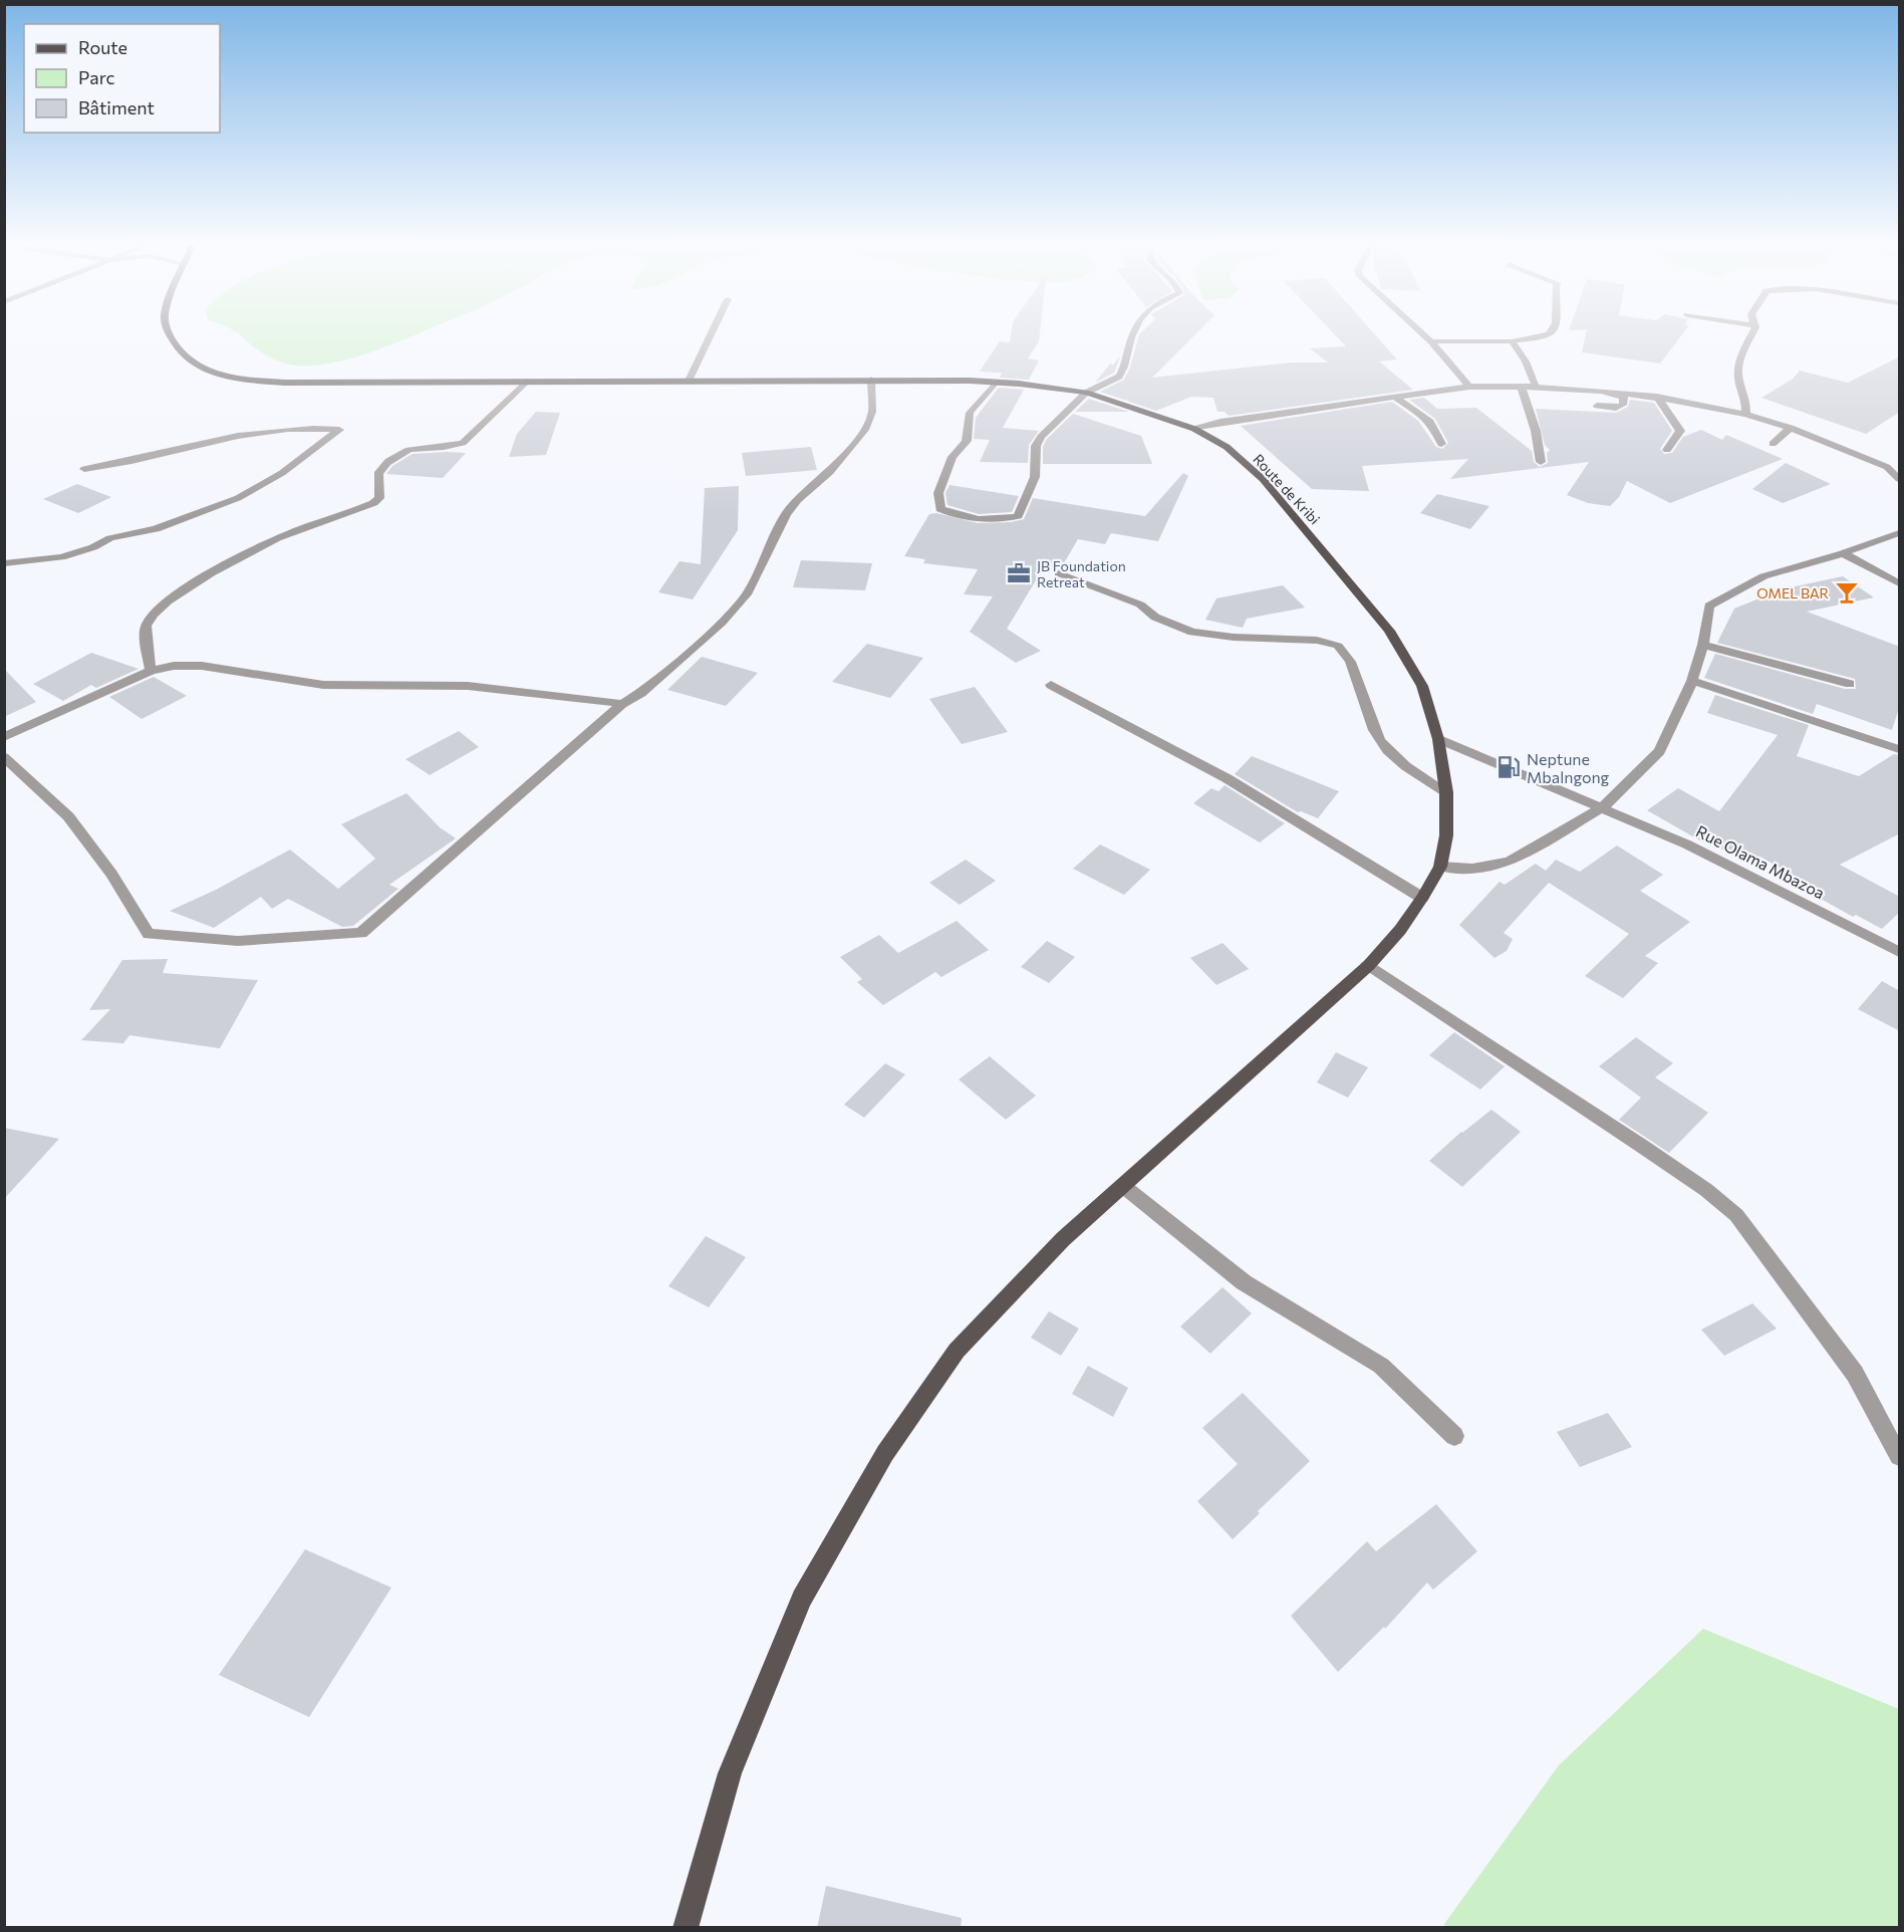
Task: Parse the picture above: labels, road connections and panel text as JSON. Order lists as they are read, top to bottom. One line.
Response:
{"streets":{"main road":["Route de Kribi"],"street":["Rue Olama Mbazoa"]},"crossings":[["Route de Kribi","Rue Olama Mbazoa"]],"places":{"office":["JB Foundation Retreat"],"bar":["OMEL BAR"],"fuel station":["Neptune Mbalngong"]},"legend":["Route","Parc","Bâtiment"]}
